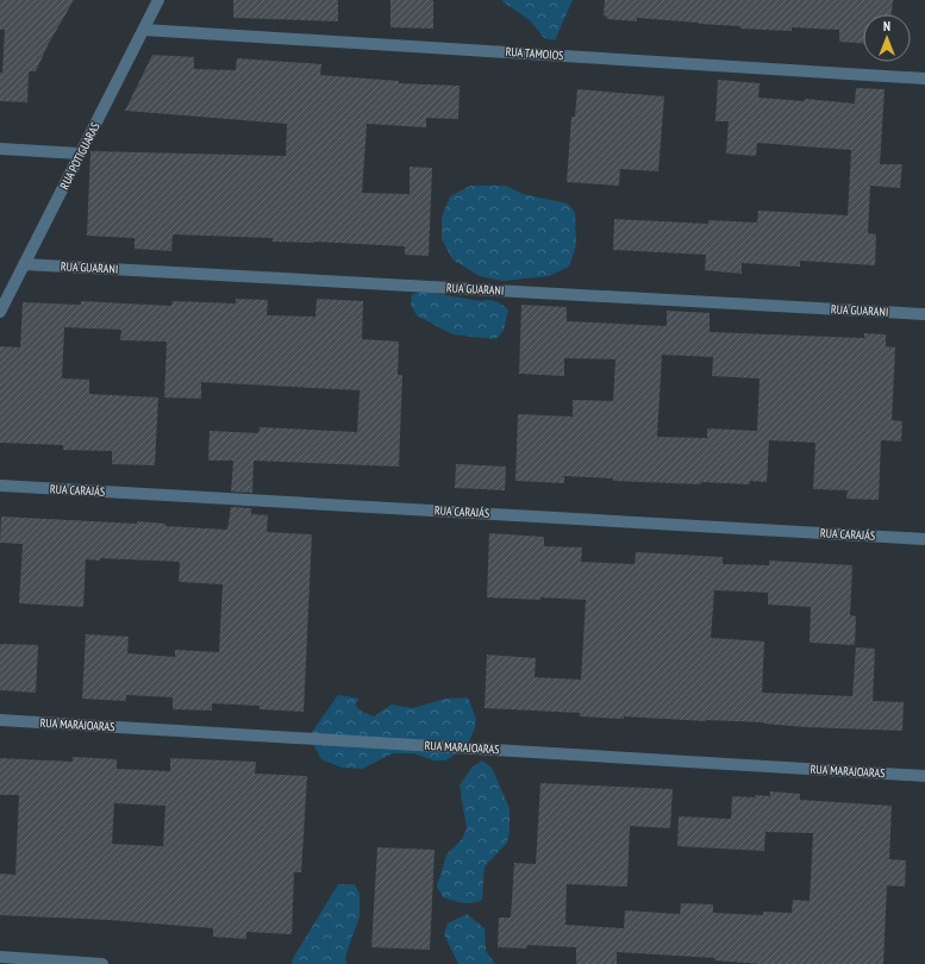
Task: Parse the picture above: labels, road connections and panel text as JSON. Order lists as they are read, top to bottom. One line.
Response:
{"streets":{"street":["RUA TAMOIOS","RUA POTIGUARAS","RUA GUARANI","RUA CARAJÁS","RUA MARAJOARAS"]},"crossings":[["RUA TAMOIOS","RUA POTIGUARAS"],["RUA POTIGUARAS","RUA GUARANI"]],"north":"top"}
